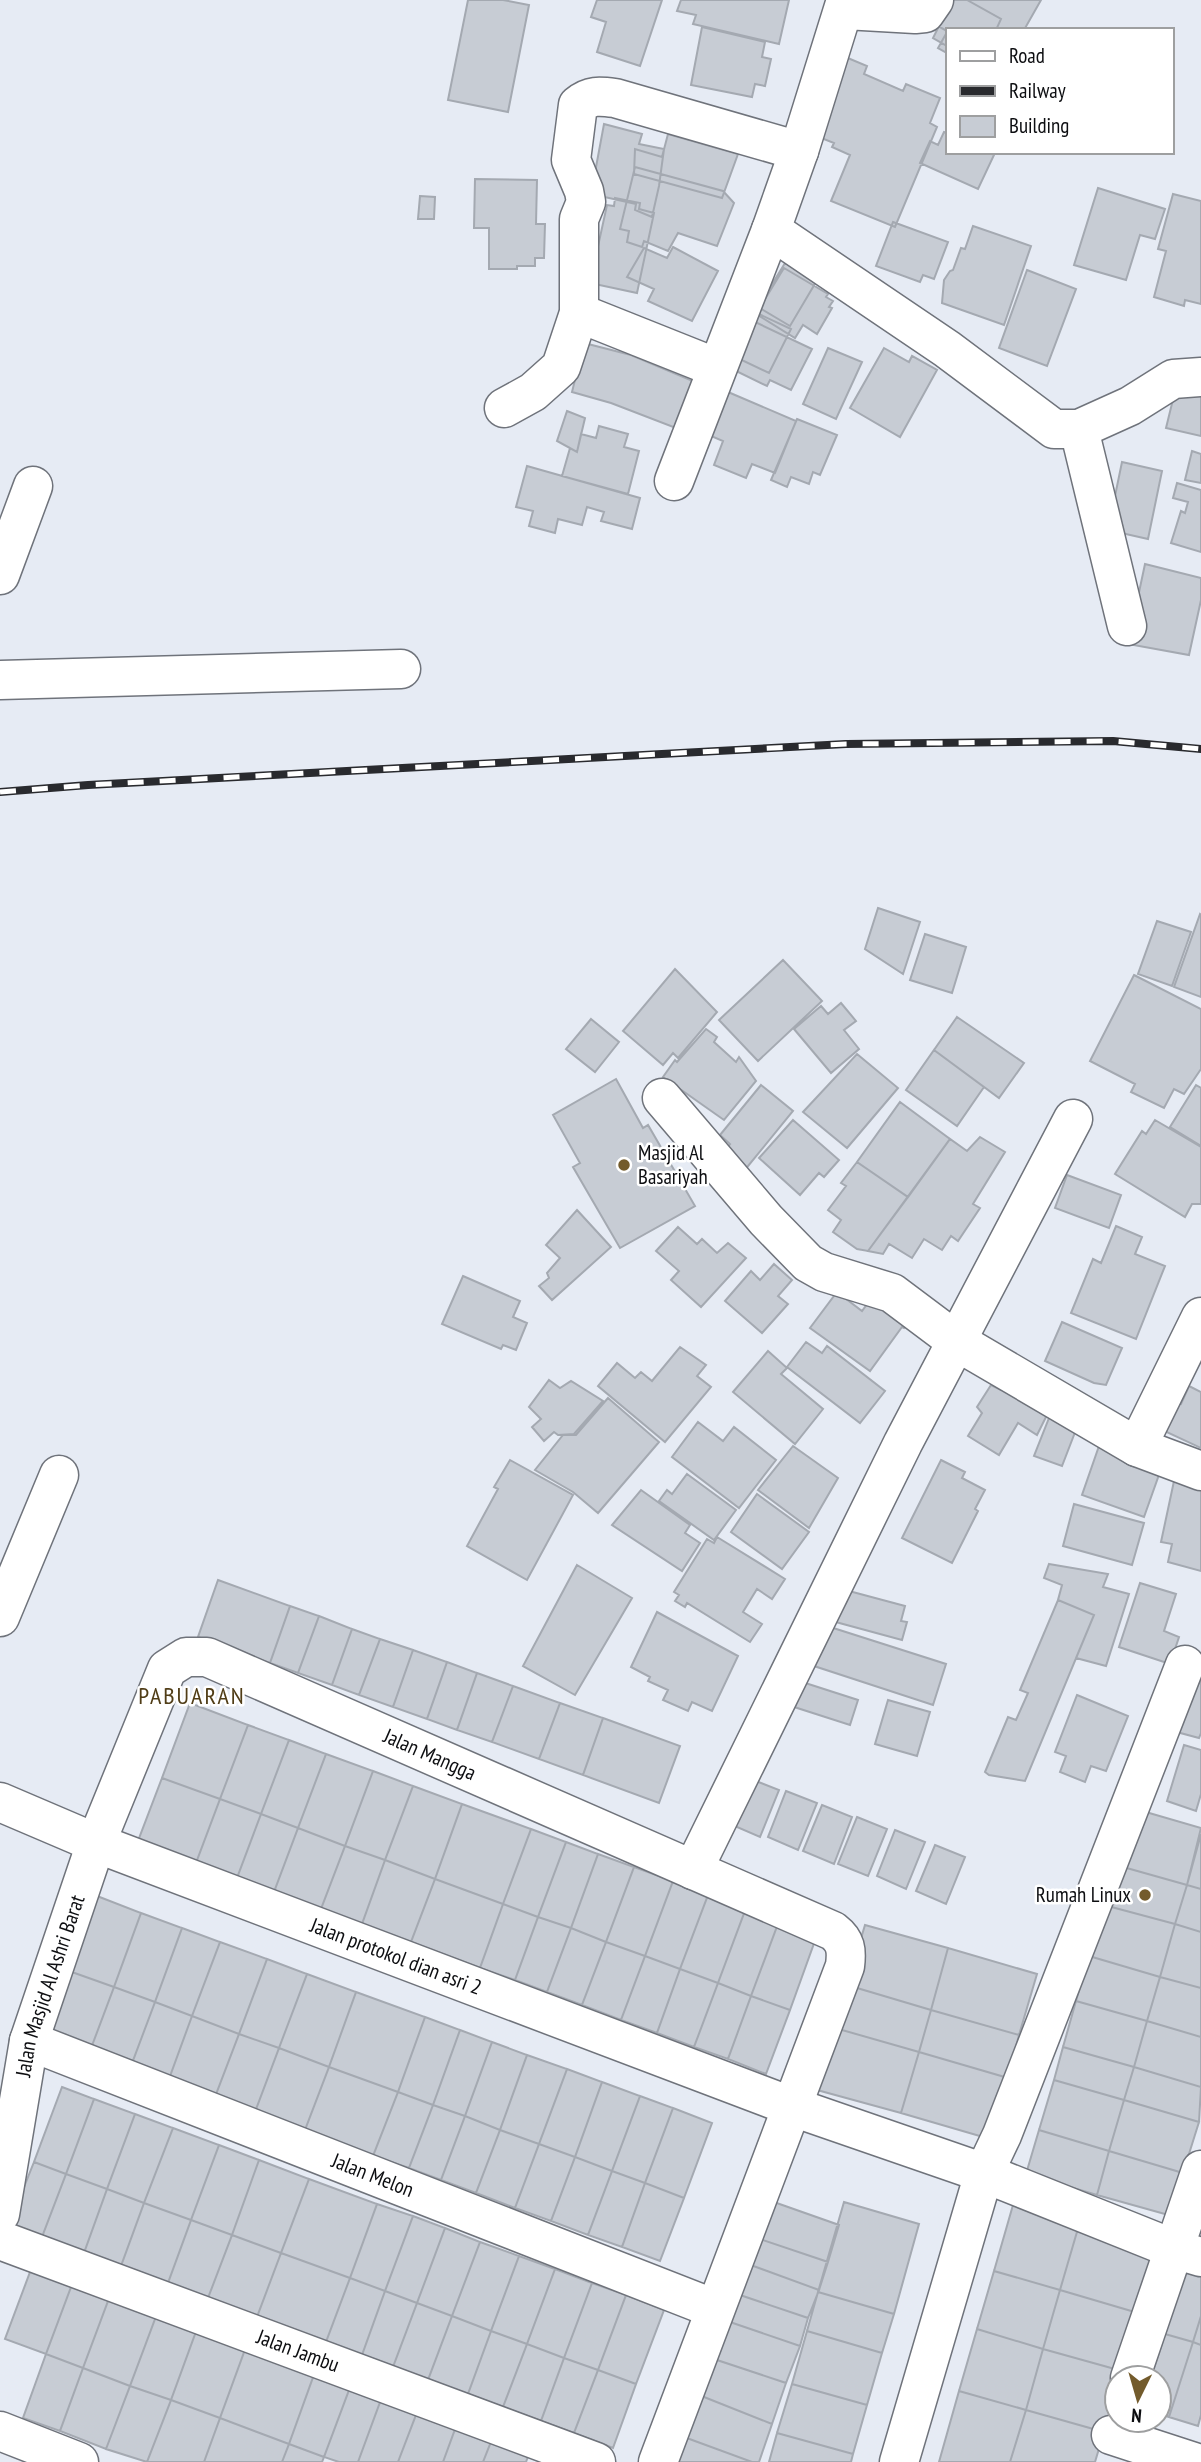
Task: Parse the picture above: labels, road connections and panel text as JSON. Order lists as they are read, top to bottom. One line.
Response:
{"streets":{"street":["Jalan Mangga","Jalan protokol dian asri 2","Jalan Masjid Al Ashri Barat","Jalan Melon","Jalan Jambu"]},"crossings":[["Jalan Mangga","Jalan protokol dian asri 2"],["Jalan Mangga","Jalan Masjid Al Ashri Barat"],["Jalan protokol dian asri 2","Jalan Masjid Al Ashri Barat"],["Jalan Masjid Al Ashri Barat","Jalan Melon"]],"districts":["PABUARAN"],"places":["Masjid Al Basariyah","Rumah Linux"],"legend":["Road","Railway","Building"],"north":"bottom"}
